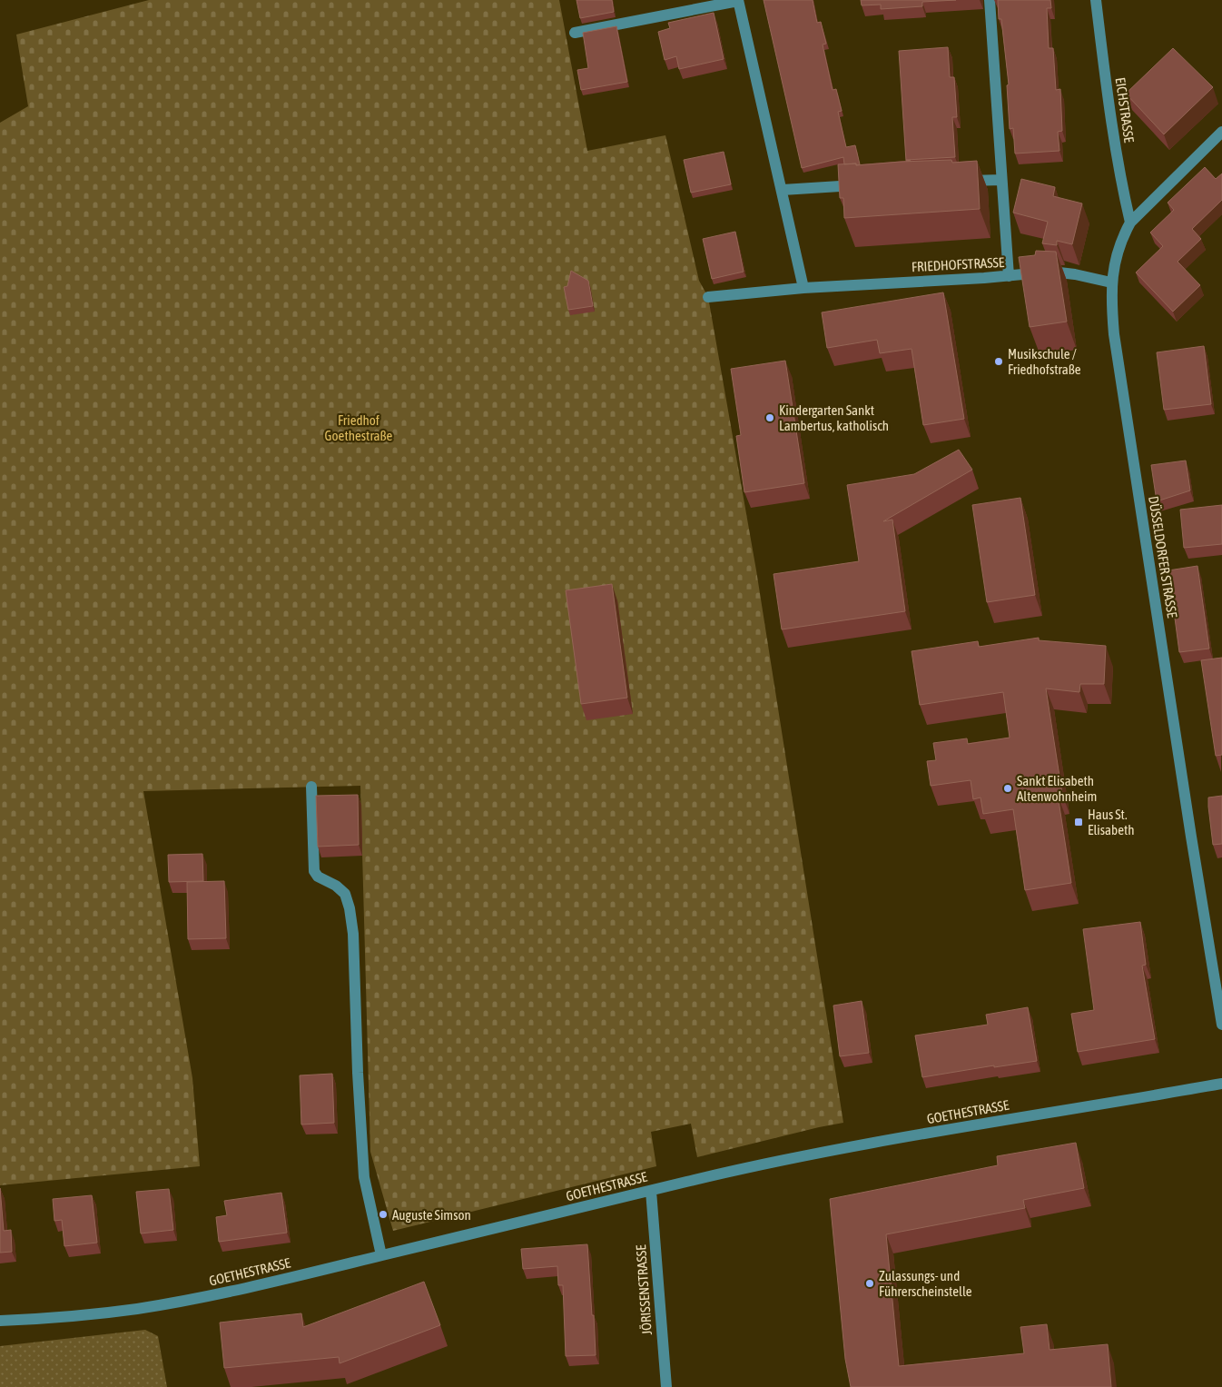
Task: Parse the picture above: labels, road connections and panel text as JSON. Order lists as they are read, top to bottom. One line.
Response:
{"streets":{"street":["EICHSTRASSE","FRIEDHOFSTRASSE","DÜSSELDORFER STRASSE","GOETHESTRASSE","JÖRISSENSTRASSE"]},"crossings":[["EICHSTRASSE","DÜSSELDORFER STRASSE"],["FRIEDHOFSTRASSE","DÜSSELDORFER STRASSE"],["GOETHESTRASSE","JÖRISSENSTRASSE"]],"parks":["Friedhof Goethestraße"],"places":{"other":["Musikschule / Friedhofstraße","Kindergarten Sankt Lambertus, katholisch","Sankt Elisabeth Altenwohnheim","Auguste Simson","Zulassungs- und Führerscheinstelle"],"transit":["Haus St. Elisabeth"]}}
